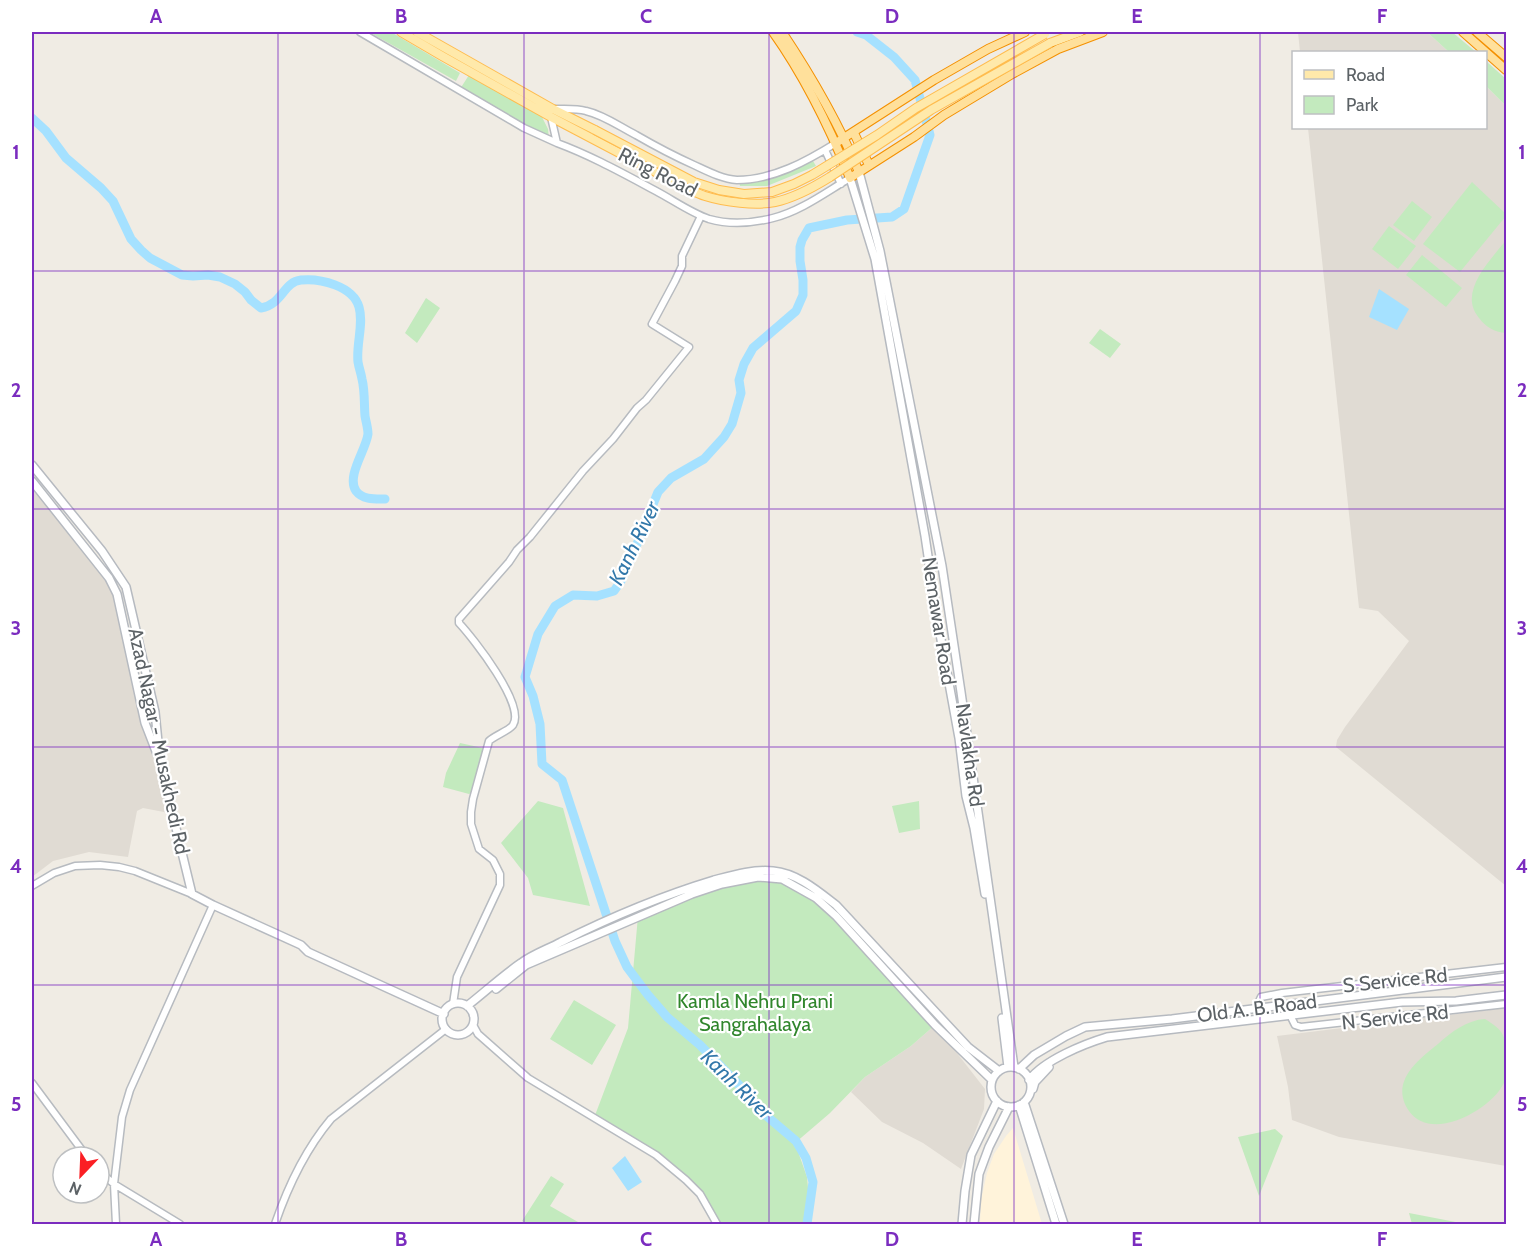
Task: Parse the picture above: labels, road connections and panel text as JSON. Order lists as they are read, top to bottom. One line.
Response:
{"streets":{"main road":["Ring Road","Nemawar Road","Azad Nagar - Musakhedi Rd","Navlakha Rd","Old A. B. Road"],"street":["S Service Rd","N Service Rd"]},"crossings":[["Nemawar Road","Navlakha Rd"],["Nemawar Road","Old A. B. Road"],["Navlakha Rd","Old A. B. Road"],["S Service Rd","Old A. B. Road"],["Old A. B. Road","N Service Rd"]],"water":["Kanh River"],"parks":["Kamla Nehru Prani Sangrahalaya"],"legend":["Road","Park"],"north":"bottom left","grid":{"columns":["A","B","C","D","E","F"],"rows":["1","2","3","4","5"]}}
